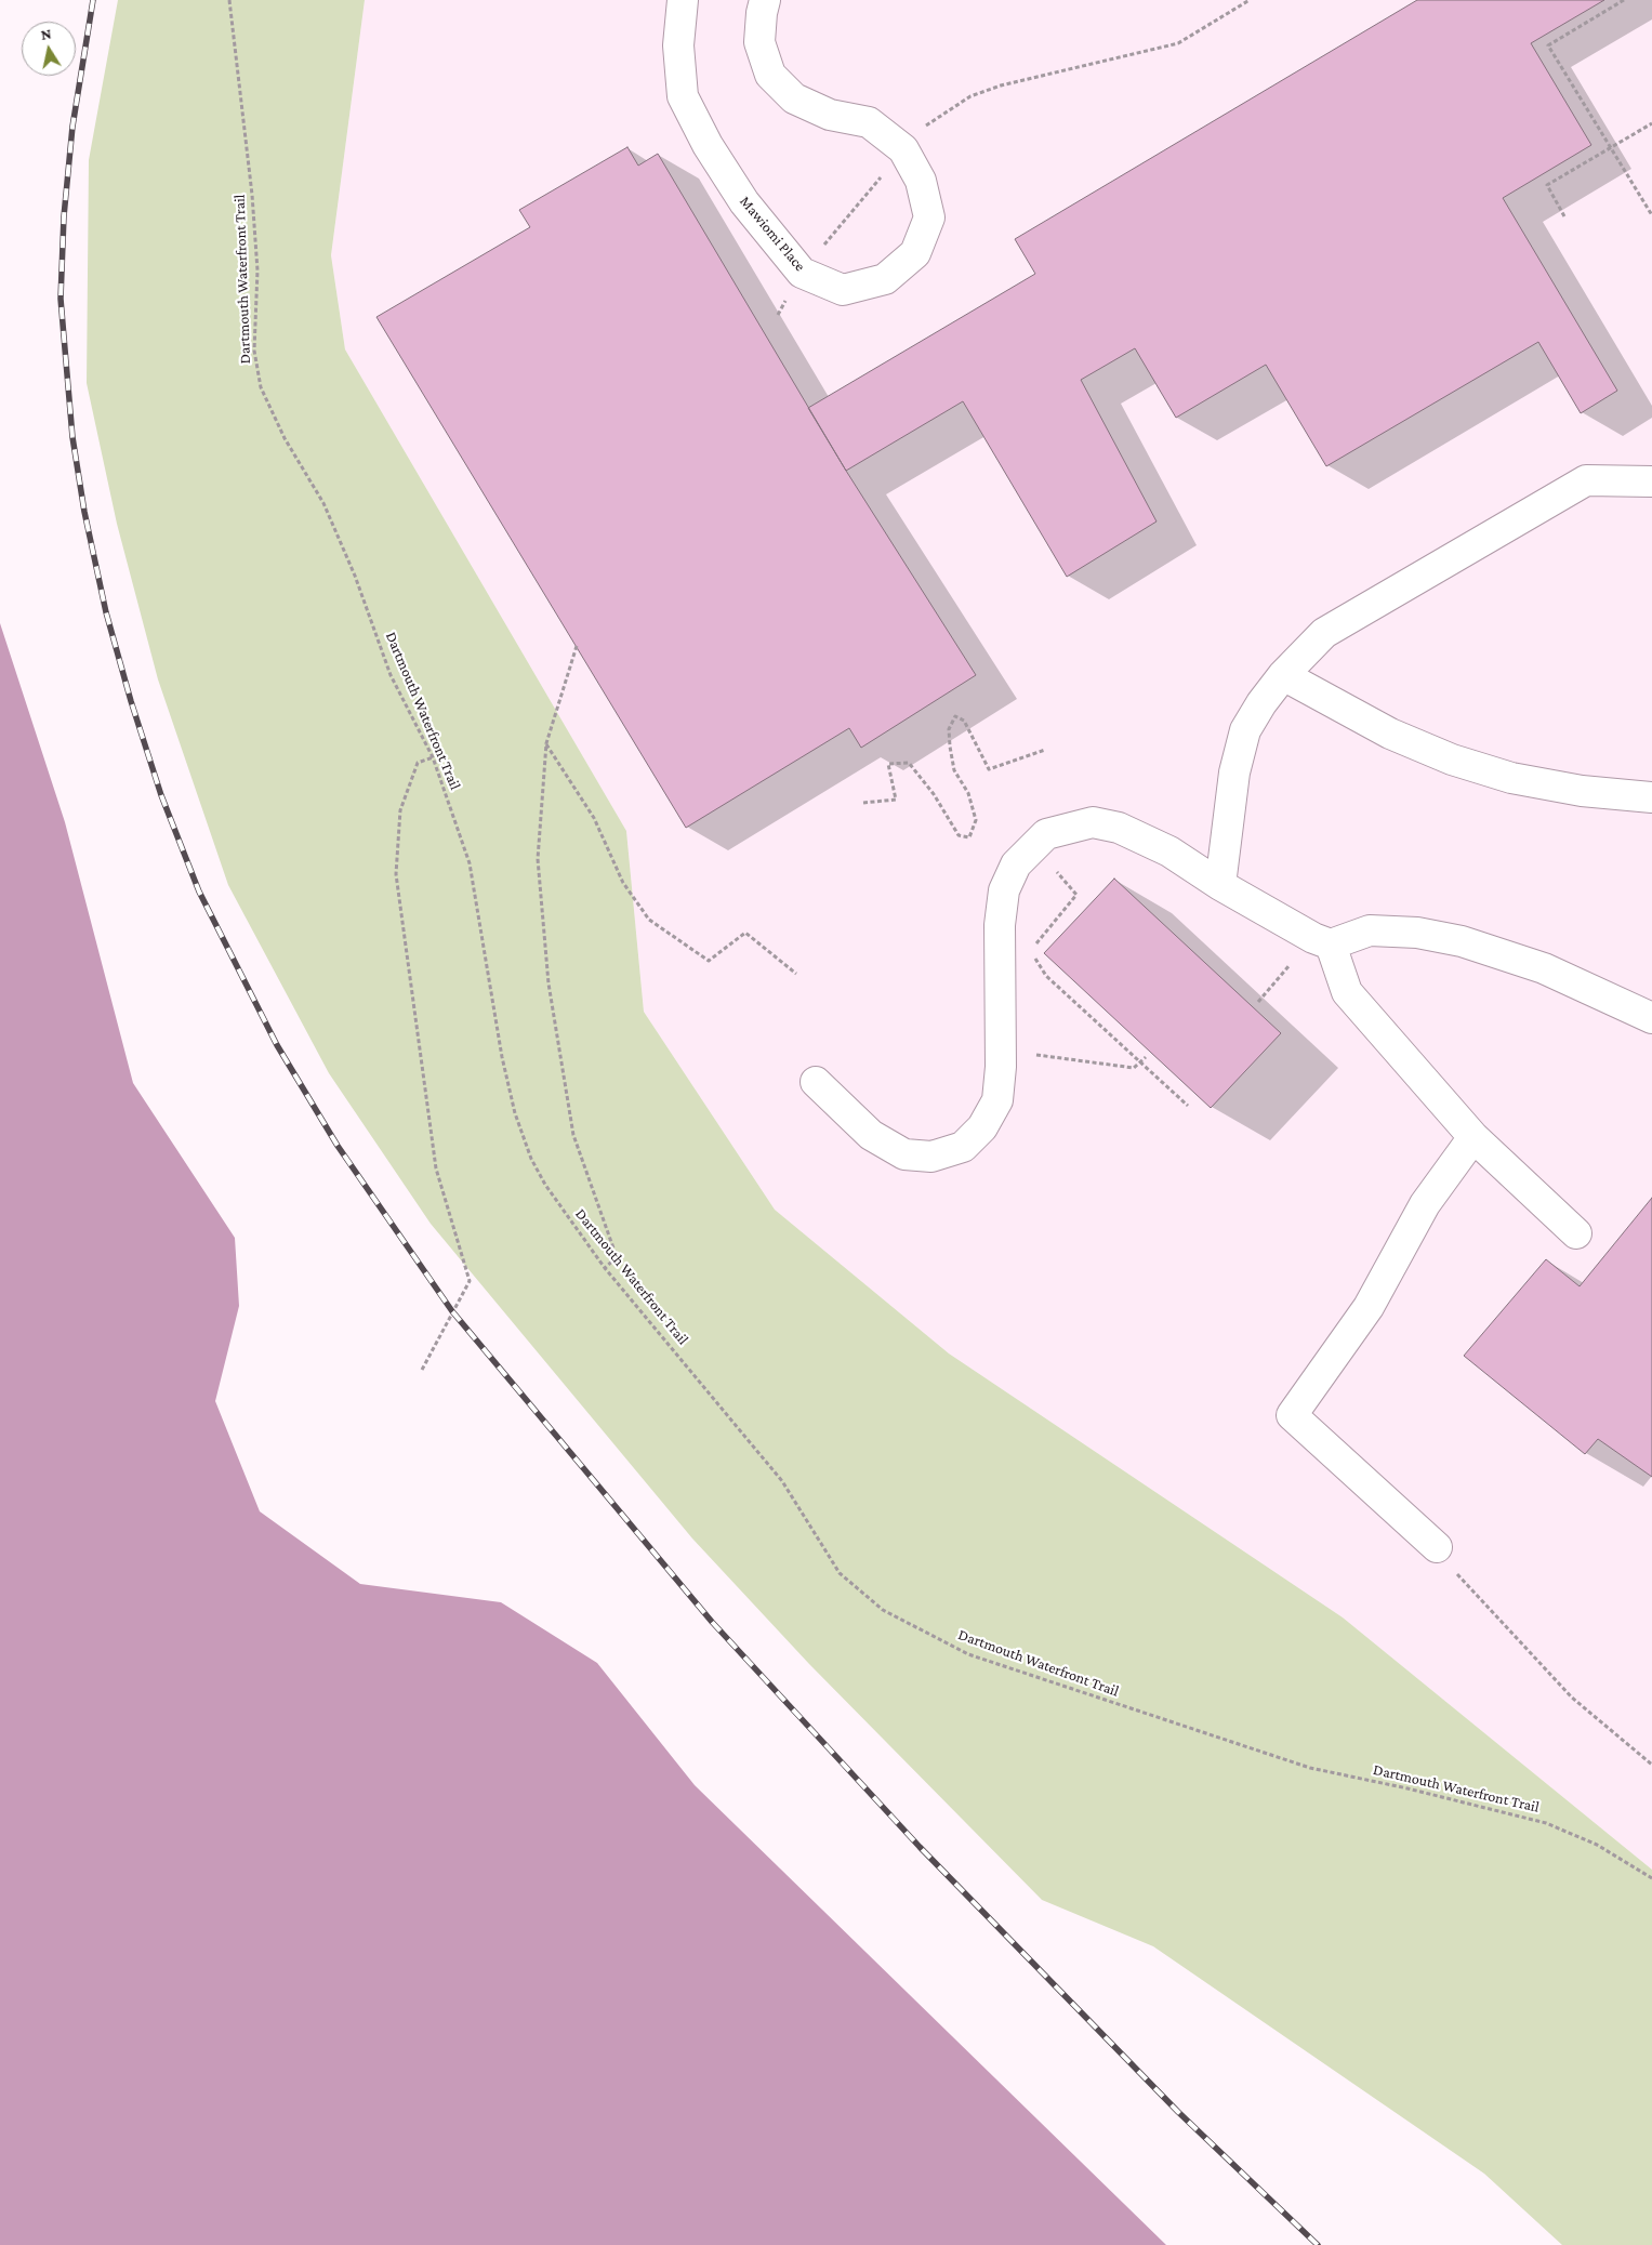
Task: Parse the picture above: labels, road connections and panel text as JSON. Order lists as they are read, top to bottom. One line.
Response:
{"streets":{"lane":["Mawiomi Place"],"path":["Dartmouth Waterfront Trail"]},"north":"top"}
